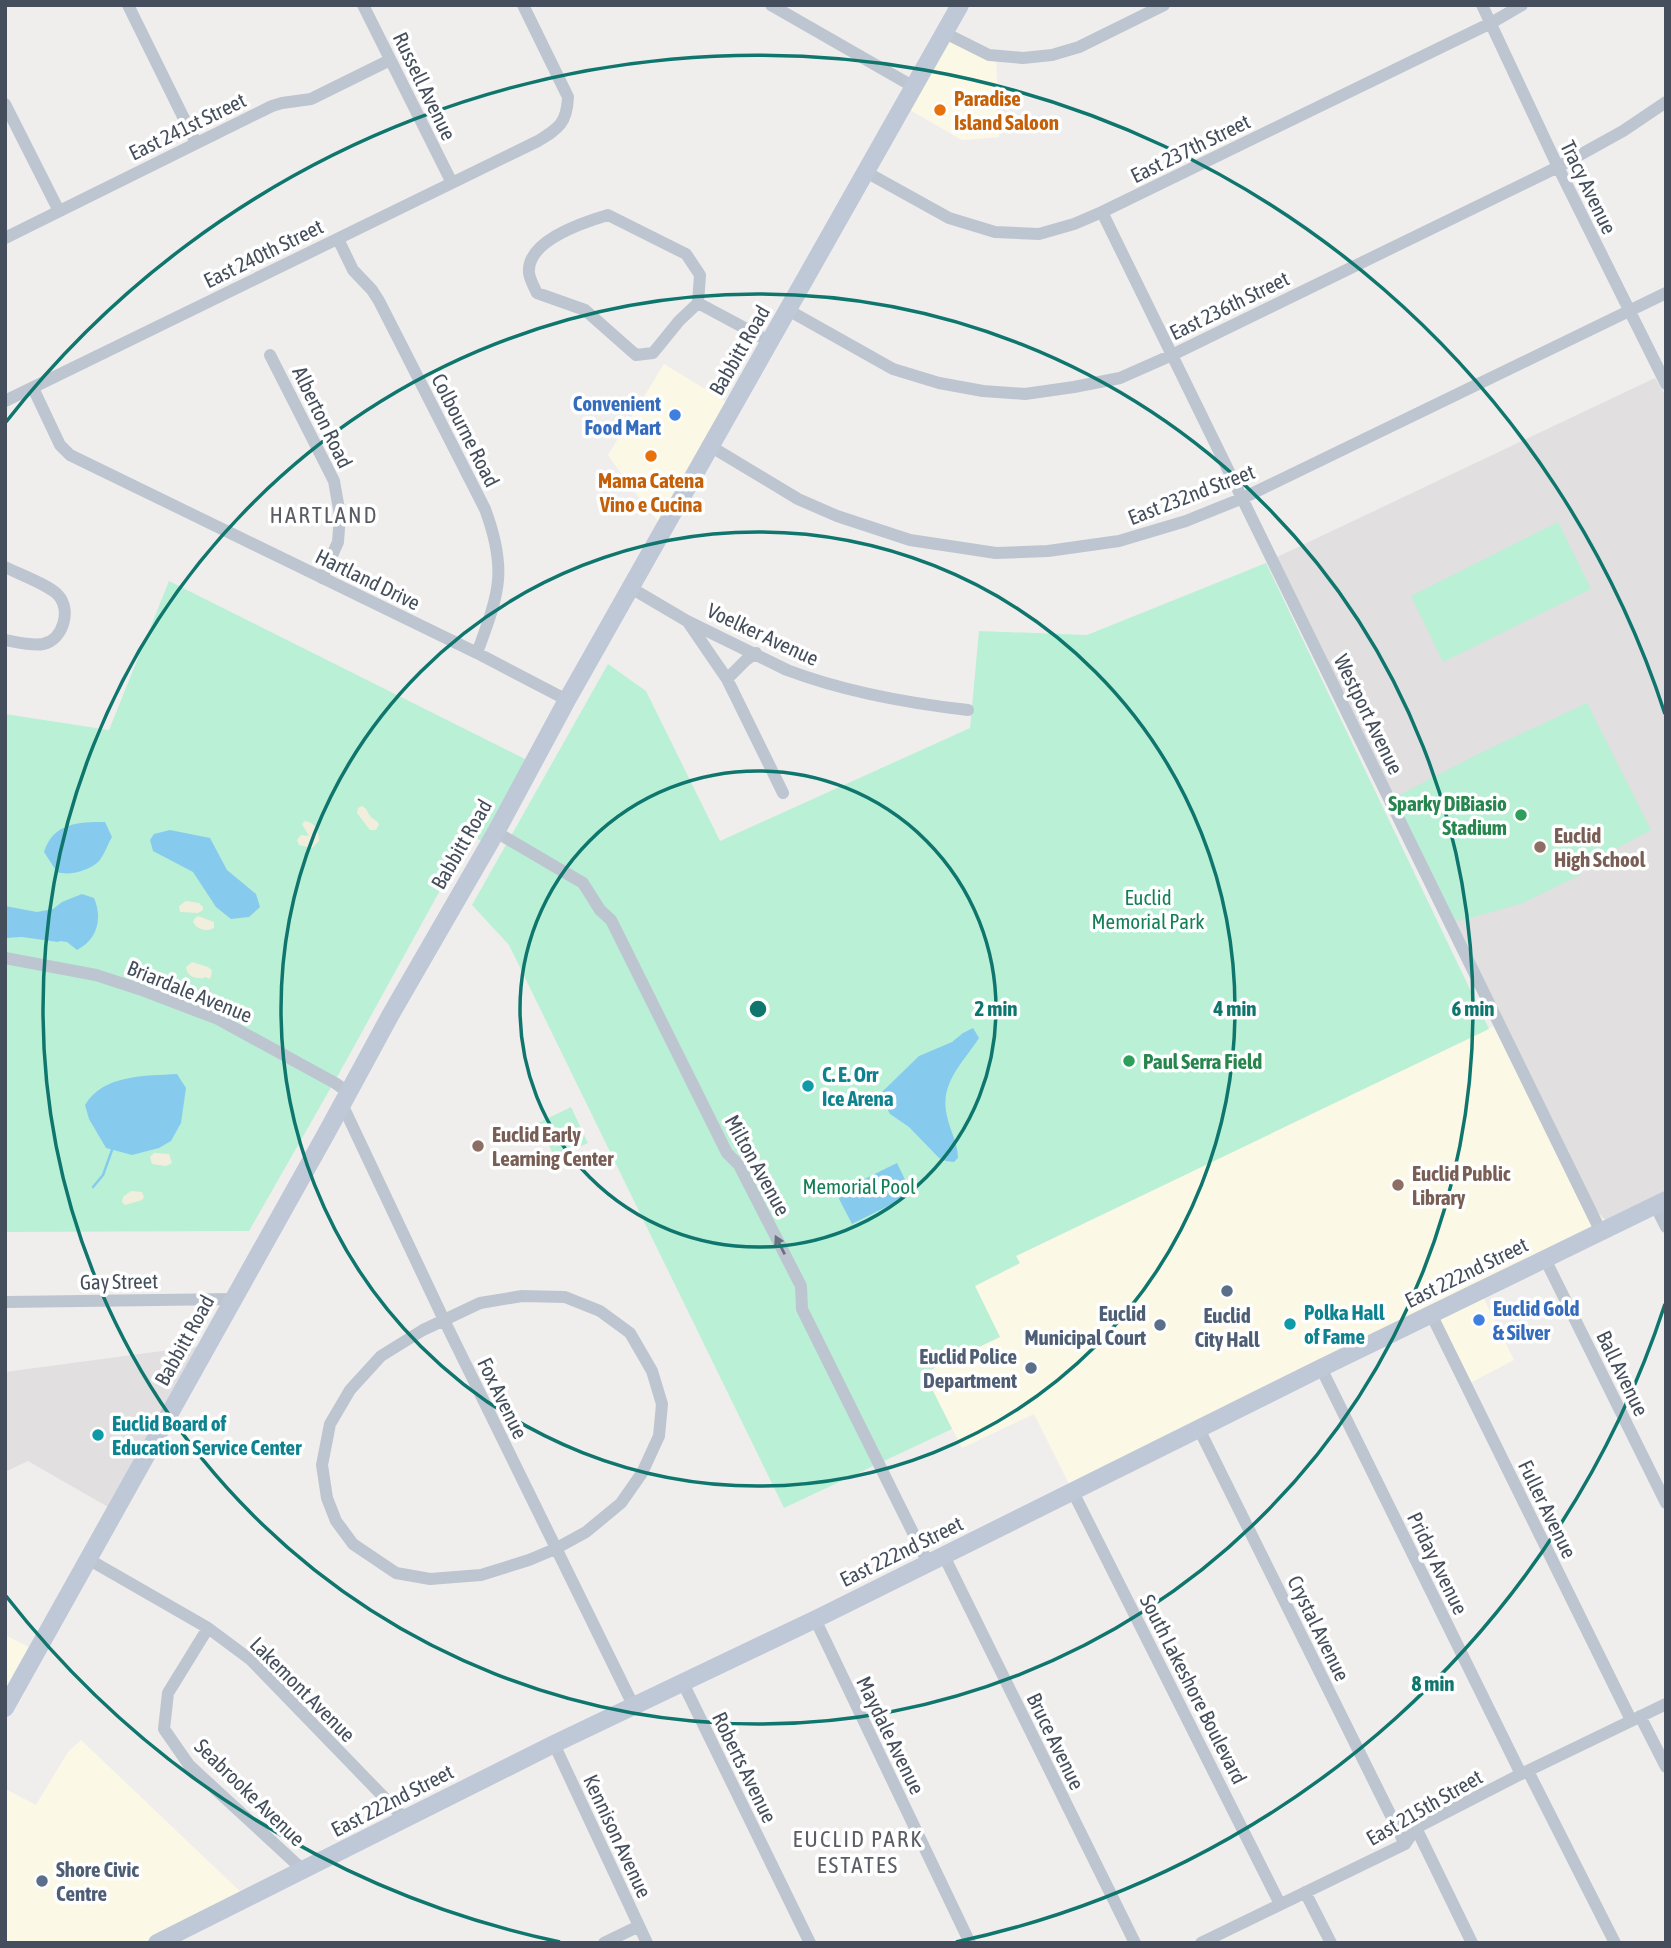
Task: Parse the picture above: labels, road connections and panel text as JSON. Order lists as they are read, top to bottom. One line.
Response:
{"streets":{"main road":["Babbitt Road","East 222nd Street"],"street":["Russell Avenue","East 241st Street","East 237th Street","Tracy Avenue","East 240th Street","East 236th Street","Alberton Road","Colbourne Road","East 232nd Street","Hartland Drive","Voelker Avenue","Westport Avenue","Briardale Avenue","Milton Avenue","Gay Street","Ball Avenue","Fox Avenue","Fuller Avenue","Priday Avenue","Crystal Avenue","Lakemont Avenue","South Lakeshore Boulevard","Maydale Avenue","Bruce Avenue","Roberts Avenue","Seabrooke Avenue","East 215th Street","Kennison Avenue"]},"crossings":[["Russell Avenue","East 241st Street"],["Russell Avenue","East 240th Street"],["East 237th Street","Tracy Avenue"],["East 237th Street","Babbitt Road"],["East 237th Street","Westport Avenue"],["Tracy Avenue","East 236th Street"],["Tracy Avenue","East 232nd Street"],["East 240th Street","Colbourne Road"],["East 240th Street","Hartland Drive"],["East 236th Street","Babbitt Road"],["East 236th Street","Westport Avenue"],["Babbitt Road","East 232nd Street"],["Babbitt Road","Hartland Drive"],["Babbitt Road","Voelker Avenue"],["Babbitt Road","Briardale Avenue"],["Babbitt Road","Milton Avenue"],["Babbitt Road","Gay Street"],["Babbitt Road","Fox Avenue"],["Babbitt Road","Lakemont Avenue"],["Alberton Road","Hartland Drive"],["Colbourne Road","Hartland Drive"],["East 232nd Street","Westport Avenue"],["Westport Avenue","East 222nd Street"],["Briardale Avenue","Fox Avenue"],["Milton Avenue","East 222nd Street"],["Milton Avenue","Bruce Avenue"],["East 222nd Street","Ball Avenue"],["East 222nd Street","Fox Avenue"],["East 222nd Street","Fuller Avenue"],["East 222nd Street","Priday Avenue"],["East 222nd Street","Crystal Avenue"],["East 222nd Street","Lakemont Avenue"],["East 222nd Street","South Lakeshore Boulevard"],["East 222nd Street","Maydale Avenue"],["East 222nd Street","Bruce Avenue"],["East 222nd Street","Roberts Avenue"],["East 222nd Street","Seabrooke Avenue"],["East 222nd Street","Kennison Avenue"],["Fuller Avenue","East 215th Street"],["Priday Avenue","East 215th Street"],["Crystal Avenue","East 215th Street"],["Lakemont Avenue","Seabrooke Avenue"],["South Lakeshore Boulevard","East 215th Street"]],"one_way":["Milton Avenue"],"districts":["HARTLAND","EUCLID PARK ESTATES"],"parks":["Euclid Memorial Park","Memorial Pool"],"places":["Paradise Island Saloon","Convenient Food Mart","Mama Catena Vino e Cucina","Sparky DiBiasio Stadium","Euclid High School","Paul Serra Field","C. E. Orr Ice Arena","Euclid Early Learning Center","Euclid Public Library","Euclid City Hall","Euclid Gold & Silver","Polka Hall of Fame","Euclid Municipal Court","Euclid Police Department","Euclid Board of Education Service Center","Shore Civic Centre"],"rings":["2 min","4 min","6 min","8 min"]}
